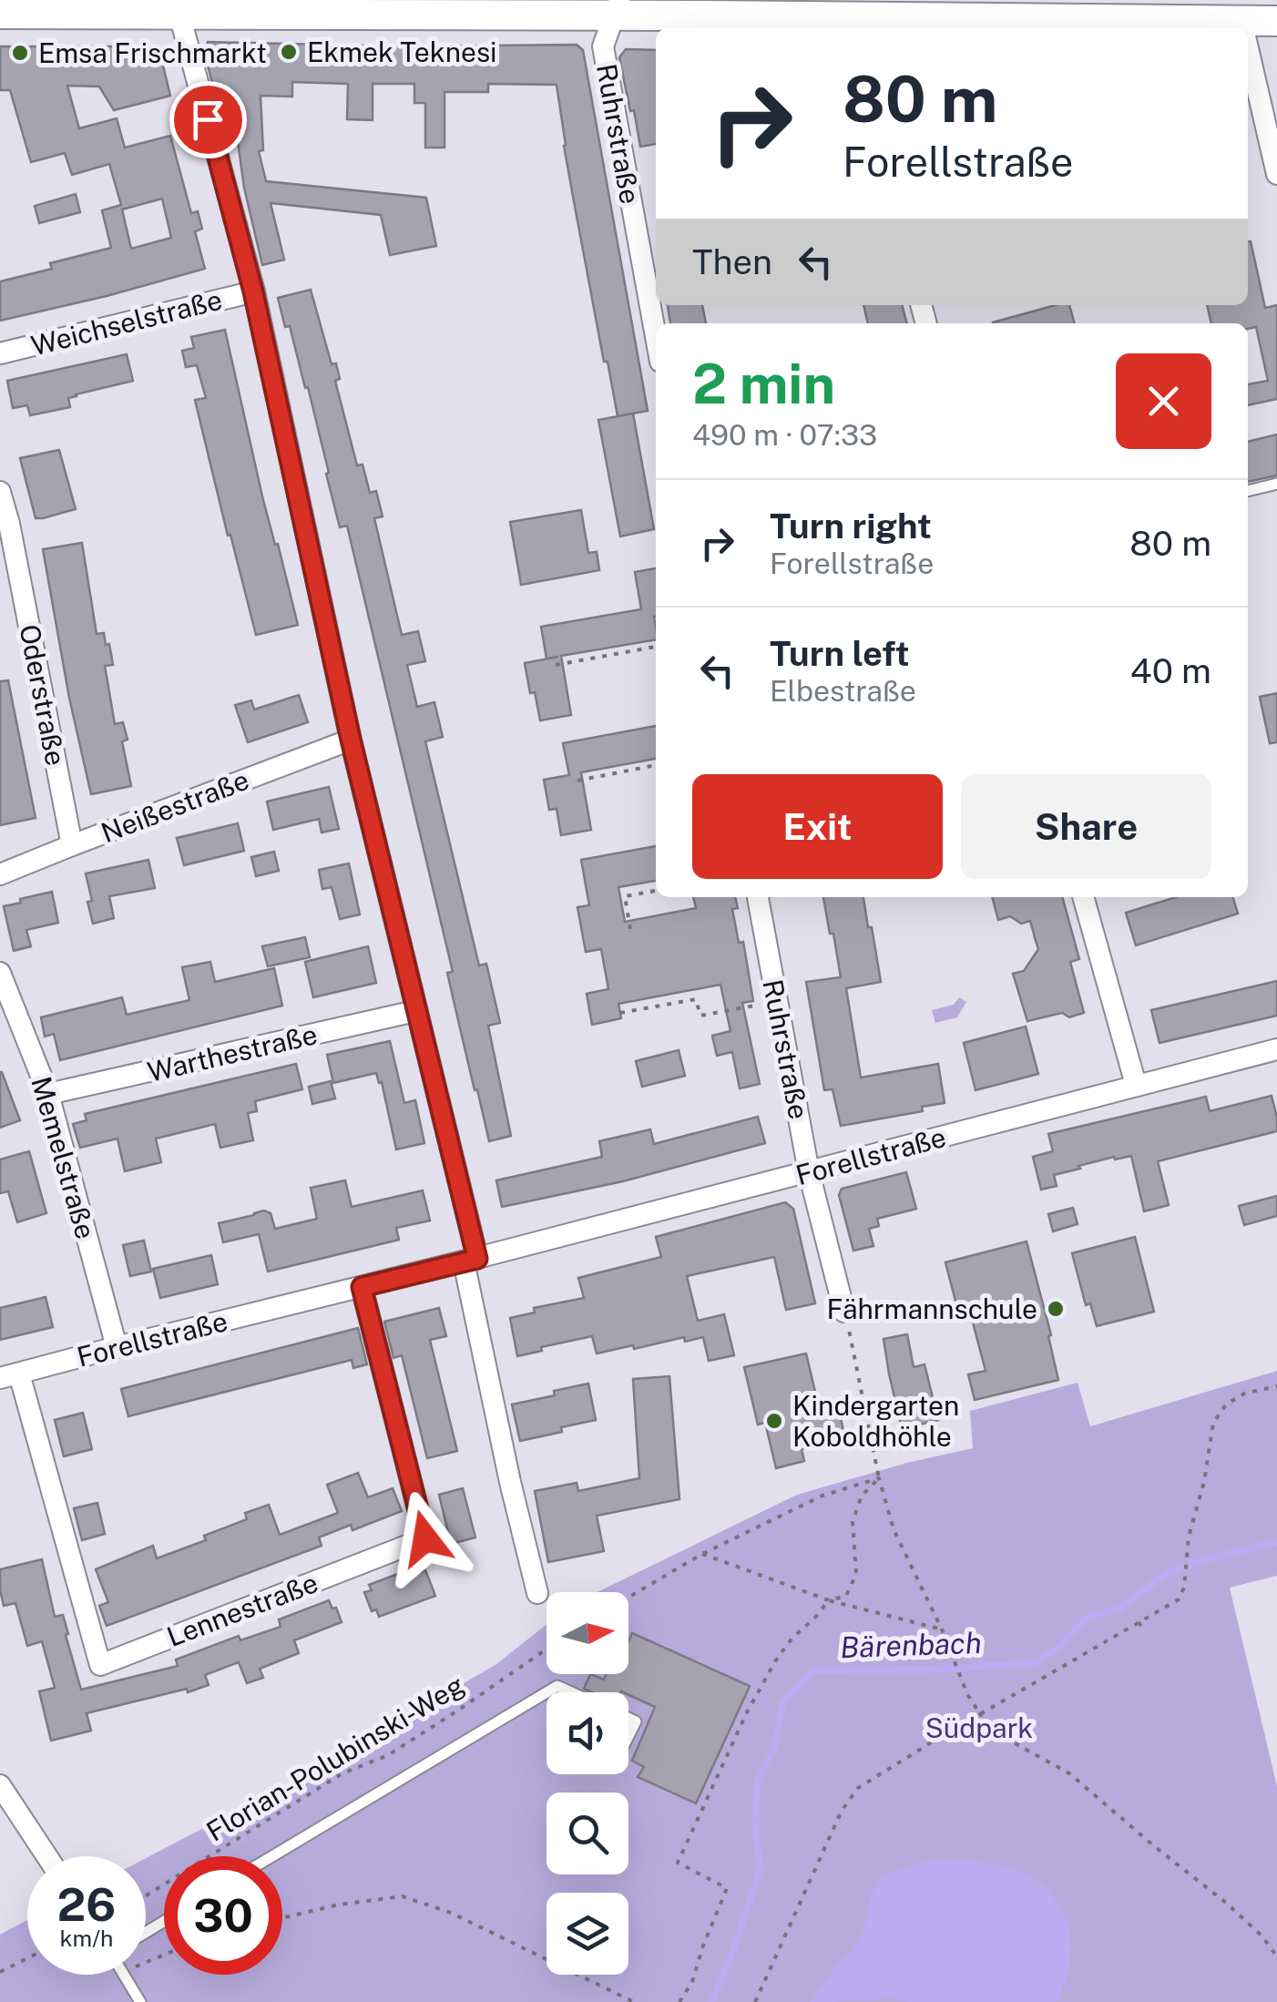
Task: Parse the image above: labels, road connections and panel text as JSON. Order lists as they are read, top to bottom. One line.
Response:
{"streets":{"street":["Ruhrstraße","Weichselstraße","Oderstraße","Neißestraße","Warthestraße","Forellstraße","Memelstraße","Lennestraße"],"path":["Florian-Polubinski-Weg"]},"crossings":[["Ruhrstraße","Forellstraße"],["Oderstraße","Neißestraße"],["Warthestraße","Memelstraße"],["Forellstraße","Memelstraße"],["Forellstraße","Lennestraße"]],"water":["Bärenbach"],"parks":["Südpark"],"places":["Ekmek Teknesi","Emsa Frischmarkt","Fährmannschule","Kindergarten Koboldhöhle"],"north":"right","page":{"turn":["80 m","Forellstraße"],"then":"Then","heading":["2 min","490 m · 07:33"],"list":[{"name":"Turn right","note":"Forellstraße","value":"80 m"},{"name":"Turn left","note":"Elbestraße","value":"40 m"}],"buttons":["Exit","Share"],"speed":"26 km/h","limit":"30"}}
